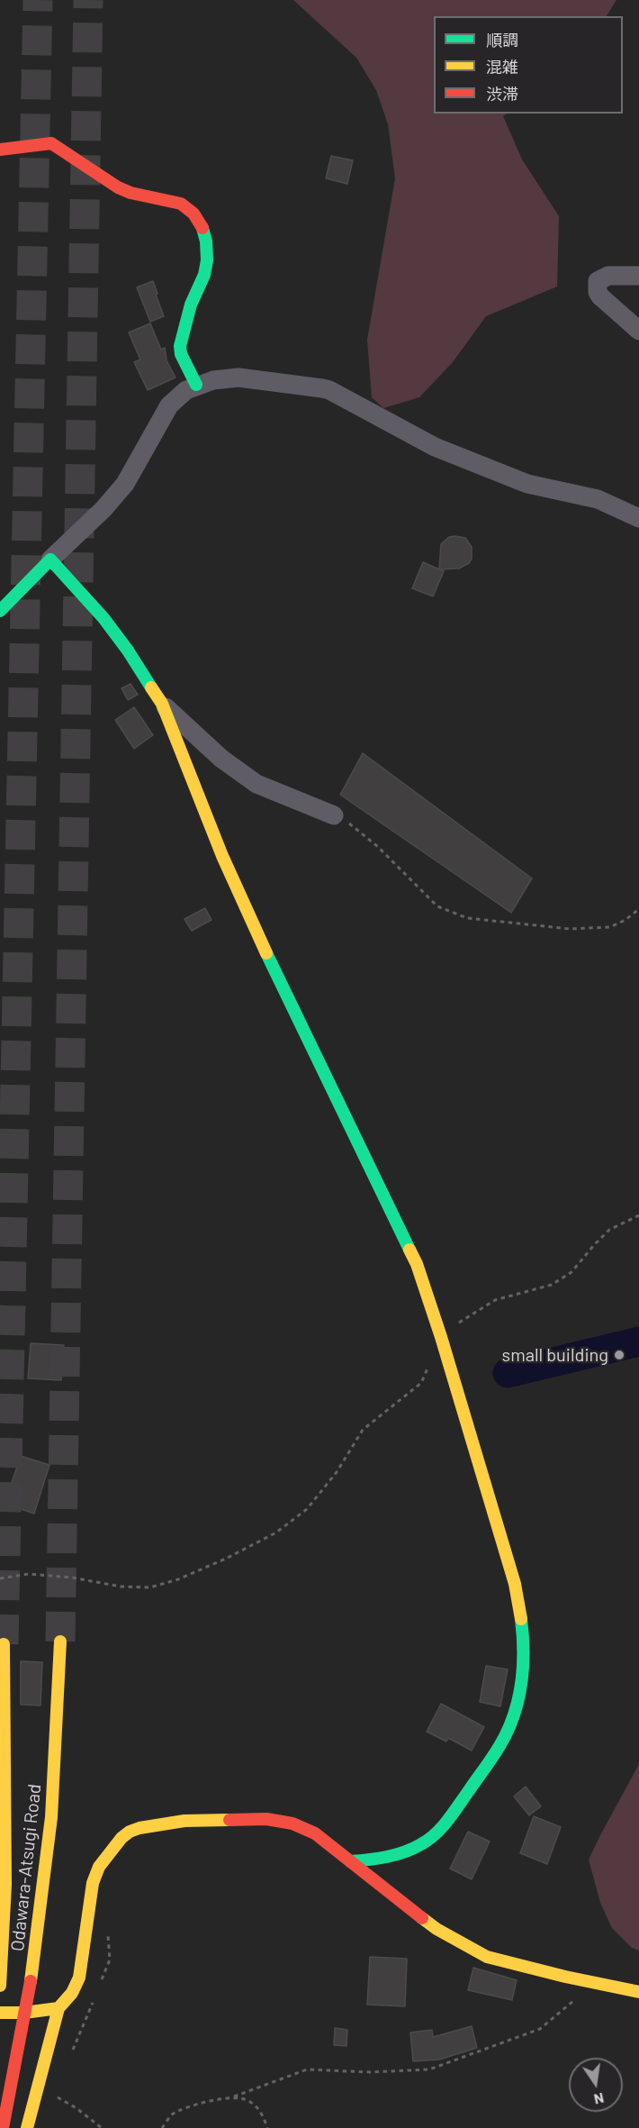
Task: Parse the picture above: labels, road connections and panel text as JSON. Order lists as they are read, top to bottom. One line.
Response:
{"streets":{"main road":["Odawara-Atsugi Road"]},"places":["small building"],"legend":["順調","混雑","渋滞"],"north":"bottom"}
